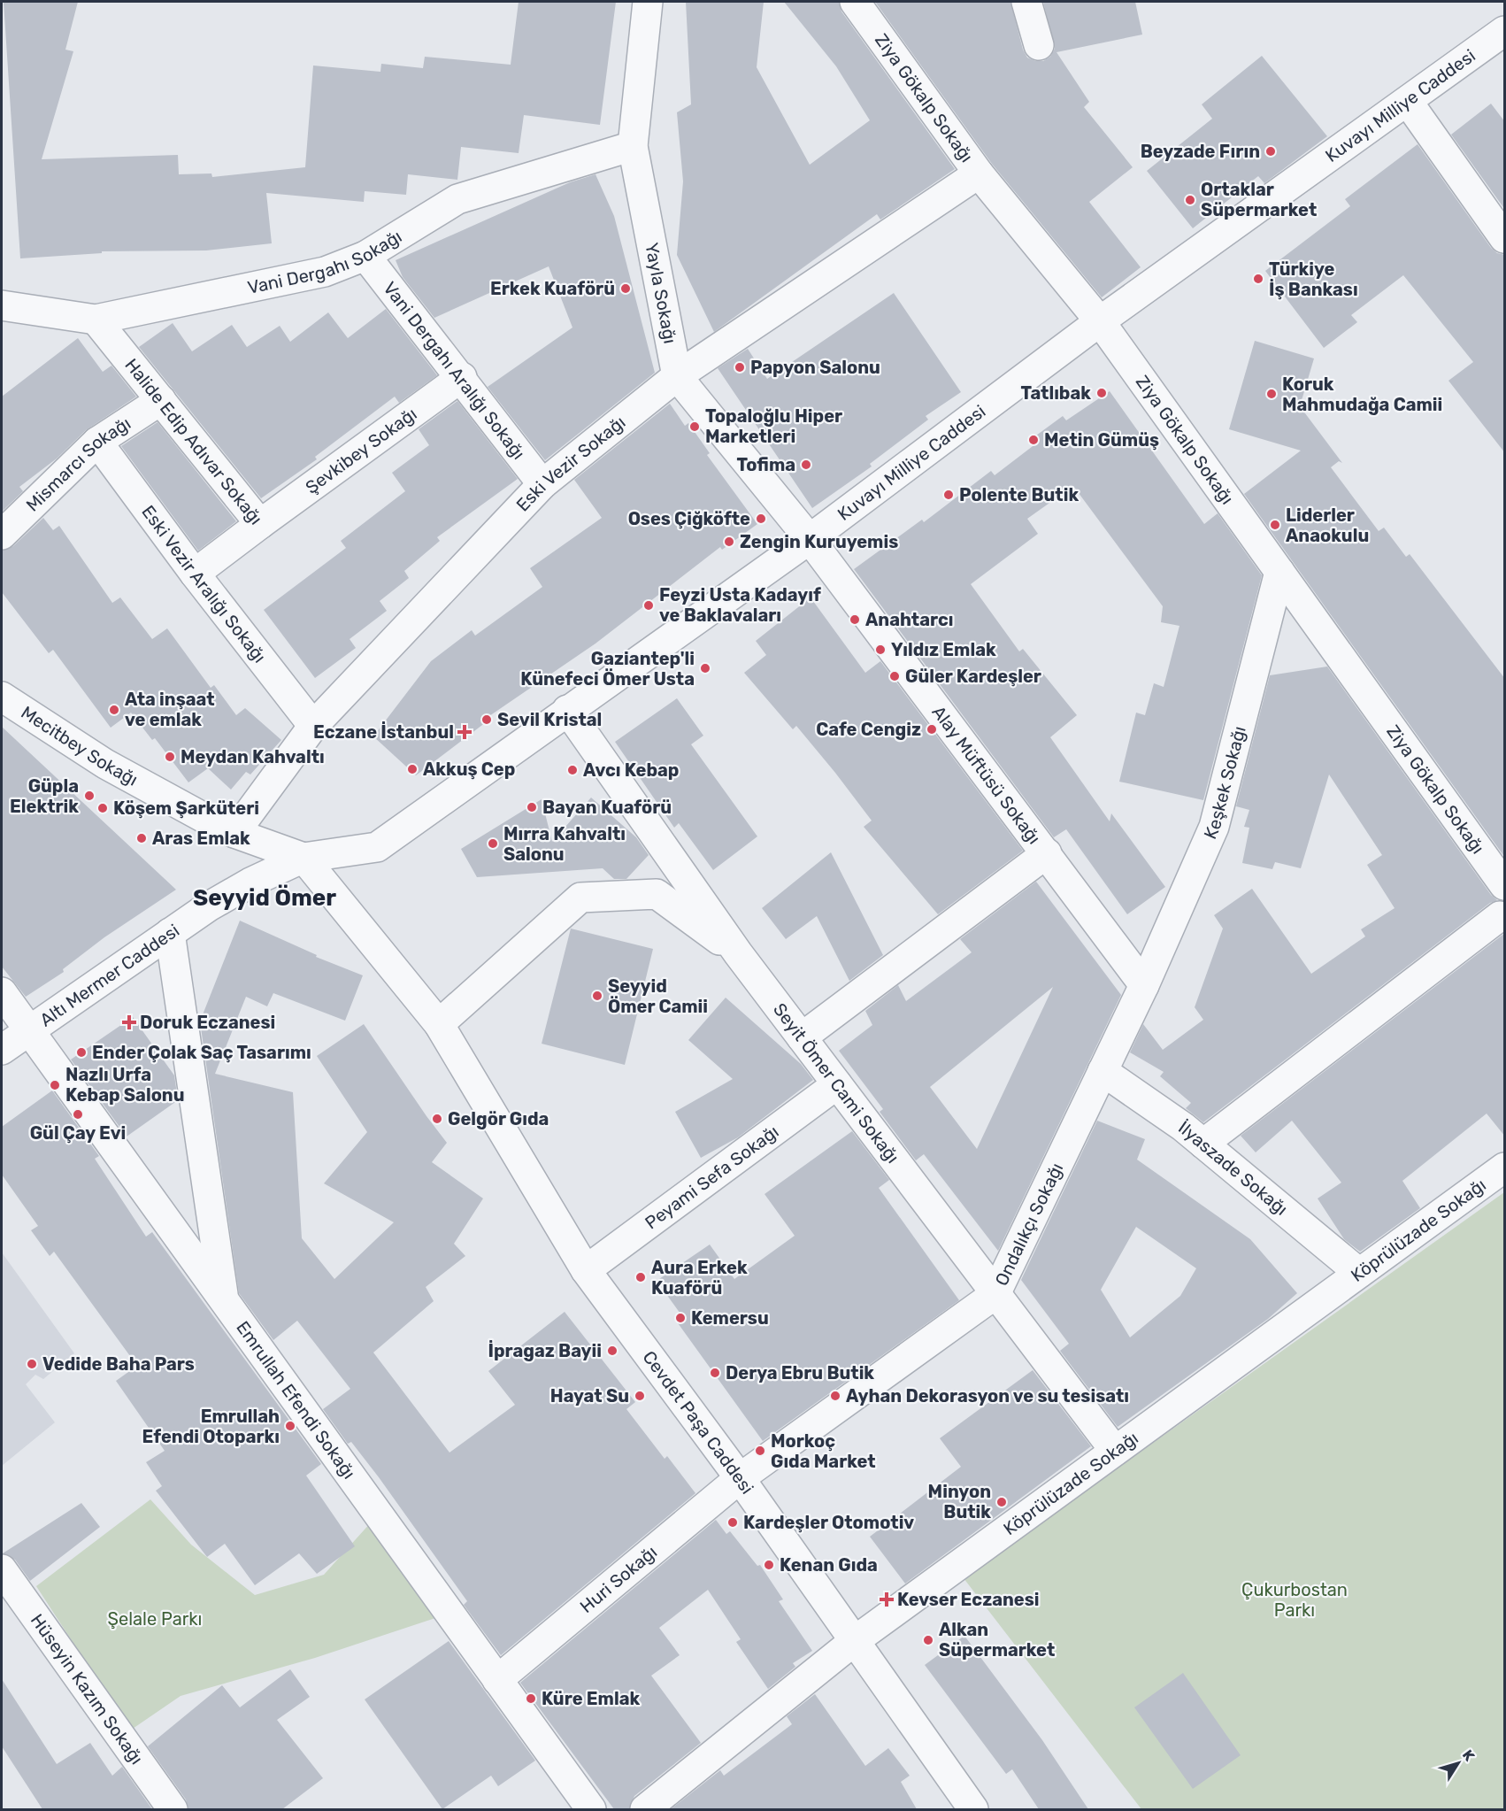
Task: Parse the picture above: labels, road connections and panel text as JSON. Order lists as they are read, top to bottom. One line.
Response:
{"streets":{"street":["Ziya Gökalp Sokağı","Kuvayı Milliye Caddesi","Vani Dergahı Sokağı","Yayla Sokağı","Vani Dergahı Aralığı Sokağı","Halide Edip Adıvar Sokağı","Şevkibey Sokağı","Eski Vezir Sokağı","Mismarcı Sokağı","Eski Vezir Aralığı Sokağı","Meсitbey Sokağı","Alay Müftüsü Sokağı","Keşkek Sokağı","Altı Mermer Caddesi","Seyit Ömer Cami Sokağı","İlyaszade Sokağı","Peyami Sefa Sokağı","Ondalıkçı Sokağı","Köprülüzade Sokağı","Emrullah Efendi Sokağı","Cevdet Paşa Caddesi","Huri Sokağı","Hüseyin Kazım Sokağı"]},"crossings":[["Ziya Gökalp Sokağı","Kuvayı Milliye Caddesi"],["Ziya Gökalp Sokağı","Eski Vezir Sokağı"],["Ziya Gökalp Sokağı","Keşkek Sokağı"],["Kuvayı Milliye Caddesi","Yayla Sokağı"],["Kuvayı Milliye Caddesi","Meсitbey Sokağı"],["Kuvayı Milliye Caddesi","Alay Müftüsü Sokağı"],["Kuvayı Milliye Caddesi","Altı Mermer Caddesi"],["Kuvayı Milliye Caddesi","Seyit Ömer Cami Sokağı"],["Kuvayı Milliye Caddesi","Cevdet Paşa Caddesi"],["Vani Dergahı Sokağı","Yayla Sokağı"],["Vani Dergahı Sokağı","Vani Dergahı Aralığı Sokağı"],["Vani Dergahı Sokağı","Halide Edip Adıvar Sokağı"],["Yayla Sokağı","Eski Vezir Sokağı"],["Yayla Sokağı","Alay Müftüsü Sokağı"],["Vani Dergahı Aralığı Sokağı","Şevkibey Sokağı"],["Vani Dergahı Aralığı Sokağı","Eski Vezir Sokağı"],["Halide Edip Adıvar Sokağı","Şevkibey Sokağı"],["Halide Edip Adıvar Sokağı","Mismarcı Sokağı"],["Halide Edip Adıvar Sokağı","Eski Vezir Aralığı Sokağı"],["Eski Vezir Sokağı","Eski Vezir Aralığı Sokağı"],["Eski Vezir Sokağı","Meсitbey Sokağı"],["Mismarcı Sokağı","Eski Vezir Aralığı Sokağı"],["Meсitbey Sokağı","Altı Mermer Caddesi"],["Meсitbey Sokağı","Cevdet Paşa Caddesi"],["Alay Müftüsü Sokağı","Keşkek Sokağı"],["Alay Müftüsü Sokağı","Ondalıkçı Sokağı"],["Keşkek Sokağı","Ondalıkçı Sokağı"],["Altı Mermer Caddesi","Emrullah Efendi Sokağı"],["Altı Mermer Caddesi","Cevdet Paşa Caddesi"],["Seyit Ömer Cami Sokağı","Peyami Sefa Sokağı"],["Seyit Ömer Cami Sokağı","Ondalıkçı Sokağı"],["Seyit Ömer Cami Sokağı","Köprülüzade Sokağı"],["İlyaszade Sokağı","Ondalıkçı Sokağı"],["İlyaszade Sokağı","Köprülüzade Sokağı"],["Peyami Sefa Sokağı","Cevdet Paşa Caddesi"],["Ondalıkçı Sokağı","Cevdet Paşa Caddesi"],["Ondalıkçı Sokağı","Huri Sokağı"],["Köprülüzade Sokağı","Cevdet Paşa Caddesi"],["Emrullah Efendi Sokağı","Huri Sokağı"],["Cevdet Paşa Caddesi","Huri Sokağı"]],"districts":["Seyyid Ömer"],"parks":["Çukurbostan Parkı","Şelale Parkı"],"places":{"other":["Beyzade Fırın","Ortaklar Süpermarket","Türkiye İş Bankası","Erkek Kuaförü","Papyon Salonu","Tatlıbak","Koruk Mahmudağa Camii","Topaloğlu Hiper Marketleri","Metin Gümüş","Tofima","Polente Butik","Oses Çiğköfte","Liderler Anaokulu","Zengin Kuruyemis","Feyzi Usta Kadayıf ve Baklavaları","Anahtarcı","Yıldız Emlak","Gaziantep'li Künefeci Ömer Usta","Güler Kardeşler","Ata inşaat ve emlak","Sevil Kristal","Cafe Cengiz","Meydan Kahvaltı","Akkuş Cep","Avcı Kebap","Güpla Elektrik","Bayan Kuaförü","Köşem Şarküteri","Aras Emlak","Mırra Kahvaltı Salonu","Seyyid Ömer Camii","Ender Çolak Saç Tasarımı","Nazlı Urfa Kebap Salonu","Gül Çay Evi","Gelgör Gıda","Aura Erkek Kuaförü","Kemersu","İpragaz Bayii","Vedide Baha Pars","Derya Ebru Butik","Hayat Su","Ayhan Dekorasyon ve su tesisatı","Emrullah Efendi Otoparkı","Morkoç Gıda Market","Minyon Butik","Kardeşler Otomotiv","Kenan Gıda","Alkan Süpermarket","Küre Emlak"],"health":["Eczane İstanbul","Doruk Eczanesi","Kevser Eczanesi"]},"north":"top right"}
